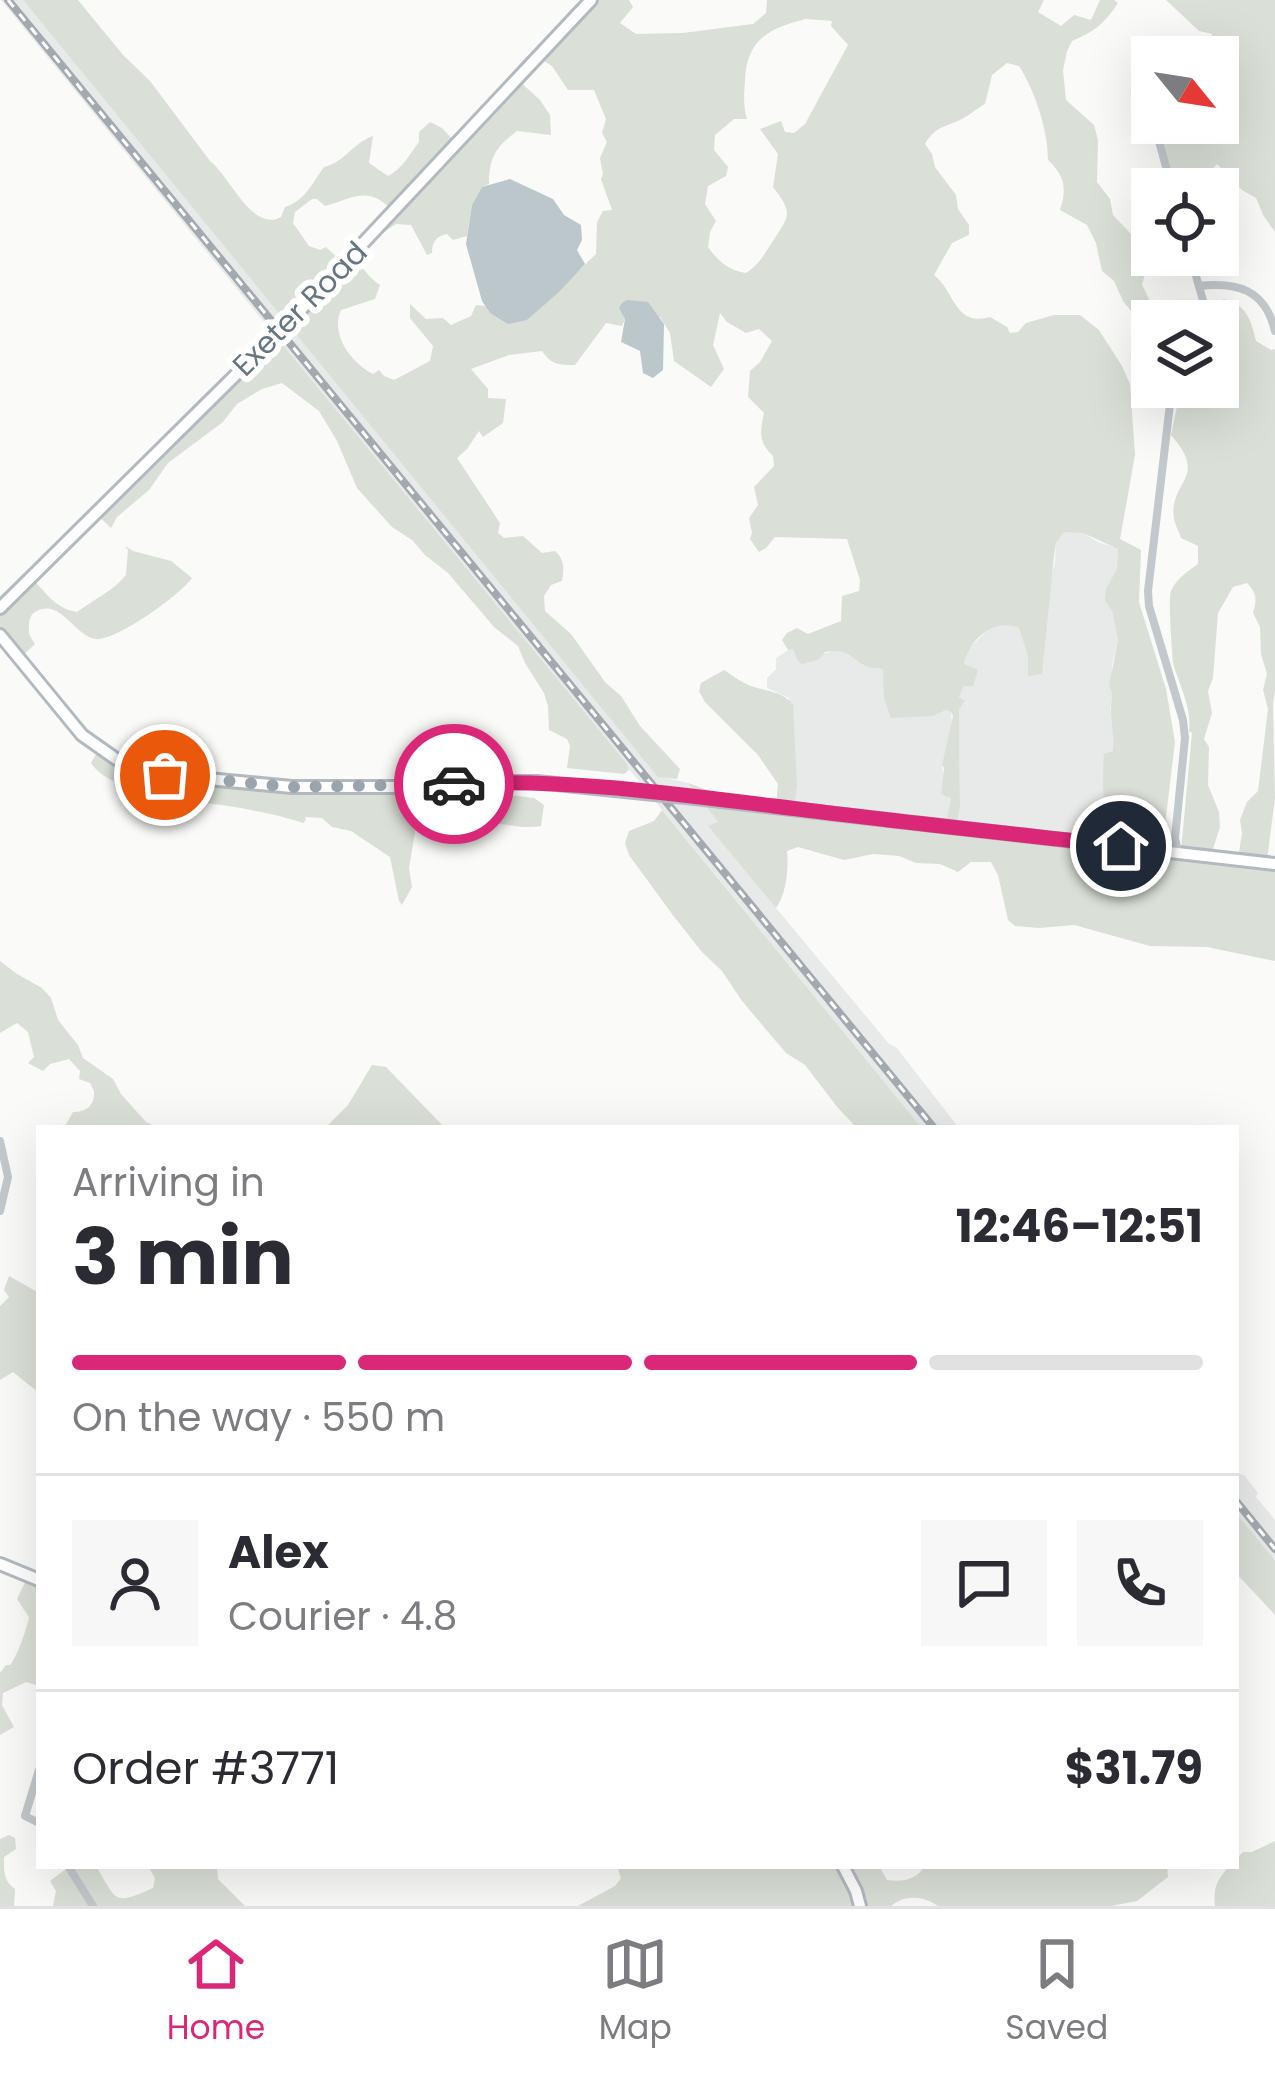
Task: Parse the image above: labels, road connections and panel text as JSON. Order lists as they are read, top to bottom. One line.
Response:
{"streets":{"street":["Exeter Road"]},"north":"bottom right","page":{"heading":["3 min","Arriving in","12:46–12:51"],"panel":["Alex","Courier · 4.8","Order #3771","$31.79"],"bar":"On the way · 550 m","tabs":["Home","Map","Saved"]}}
